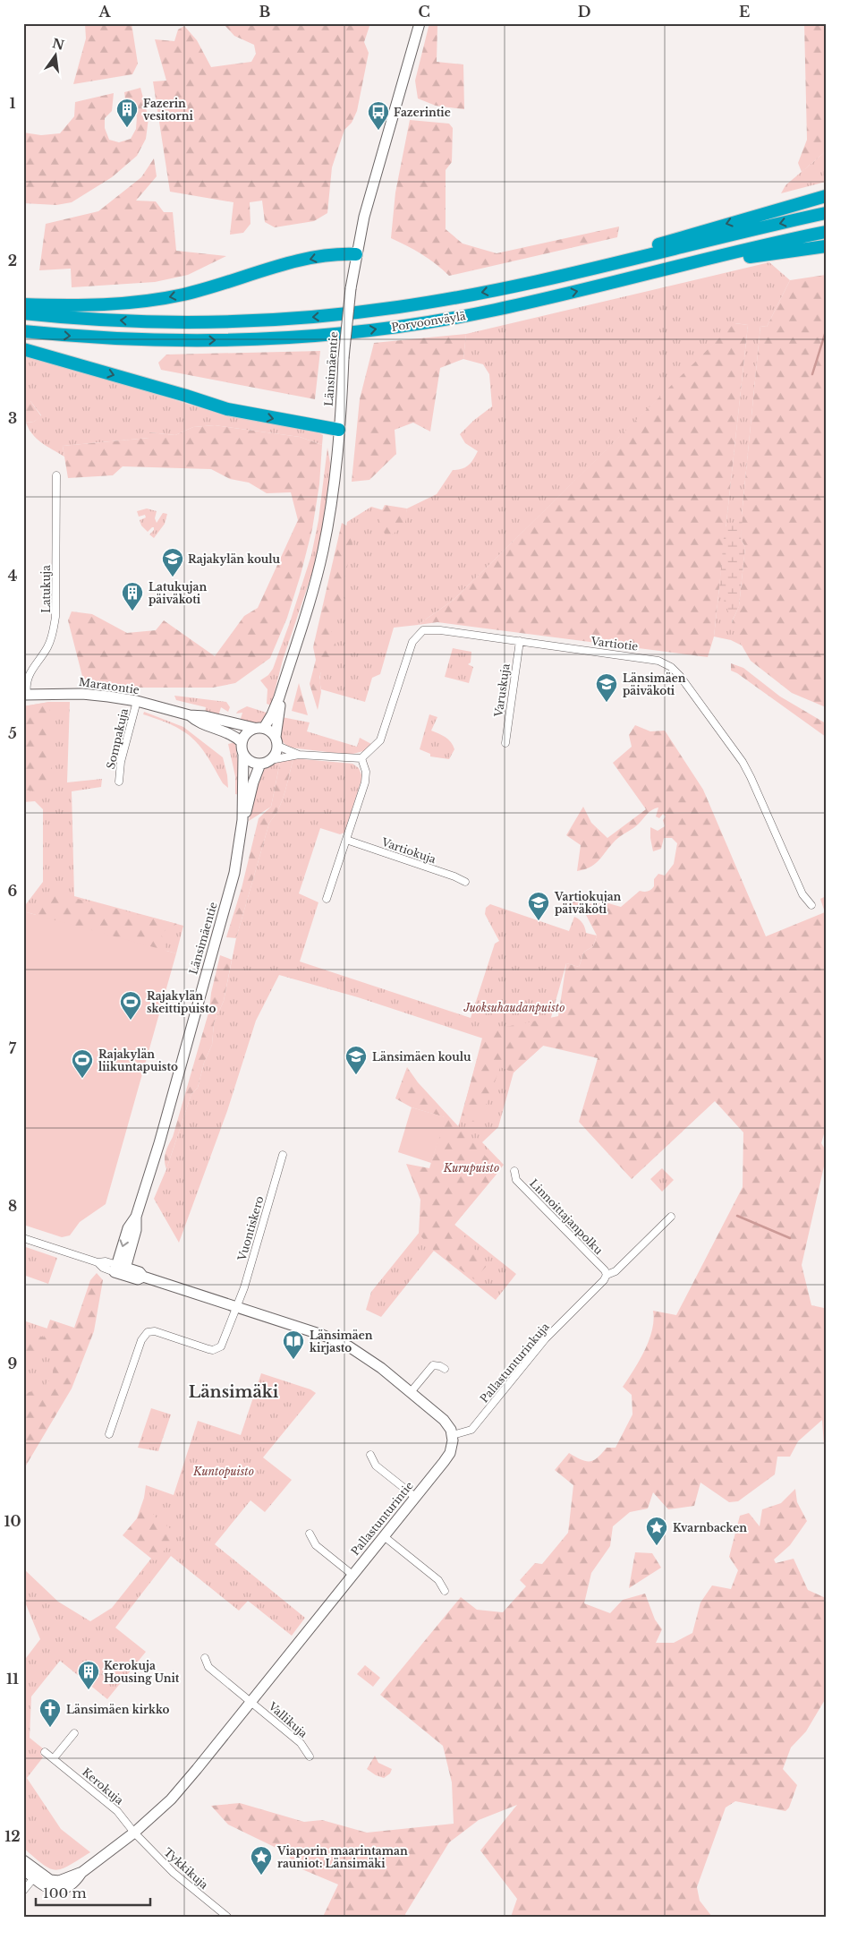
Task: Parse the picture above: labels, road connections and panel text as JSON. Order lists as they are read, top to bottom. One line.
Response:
{"streets":{"highway":["Porvoonväylä"],"main road":["Länsimäentie","Maratontie","Pallastunturintie"],"street":["Latukuja","Vartiotie","Varuskuja","Sompakuja","Vartiokuja","Linnoittajanpolku","Vuontiskero","Pallastunturinkuja","Vallikuja","Kerokuja","Tykkikuja"]},"crossings":[["Länsimäentie","Maratontie"],["Latukuja","Maratontie"],["Vartiotie","Varuskuja"],["Maratontie","Sompakuja"],["Linnoittajanpolku","Pallastunturinkuja"],["Pallastunturinkuja","Pallastunturintie"],["Pallastunturintie","Vallikuja"],["Pallastunturintie","Kerokuja"],["Pallastunturintie","Tykkikuja"],["Kerokuja","Tykkikuja"]],"districts":["Länsimäki"],"parks":["Juoksuhaudanpuisto","Kurupuisto","Kuntopuisto"],"places":{"building":["Fazerin vesitorni","Latukujan päiväkoti","Kerokuja Housing Unit"],"bus stop":["Fazerintie"],"school or university":["Rajakylän koulu","Länsimäen päiväkoti","Vartiokujan päiväköti","Länsimäen koulu"],"sports":["Rajakylän skeittipuisto","Rajakylän liikuntapuisto"],"library":["Länsimäen kirjasto"],"place":["Kvarnbacken","Viaporin maarintaman rauniot: Länsimäki"],"church":["Länsimäen kirkko"]},"scale_bar":"100 m","north":"top","grid":{"columns":["A","B","C","D","E"],"rows":["1","2","3","4","5","6","7","8","9","10","11","12"]}}
